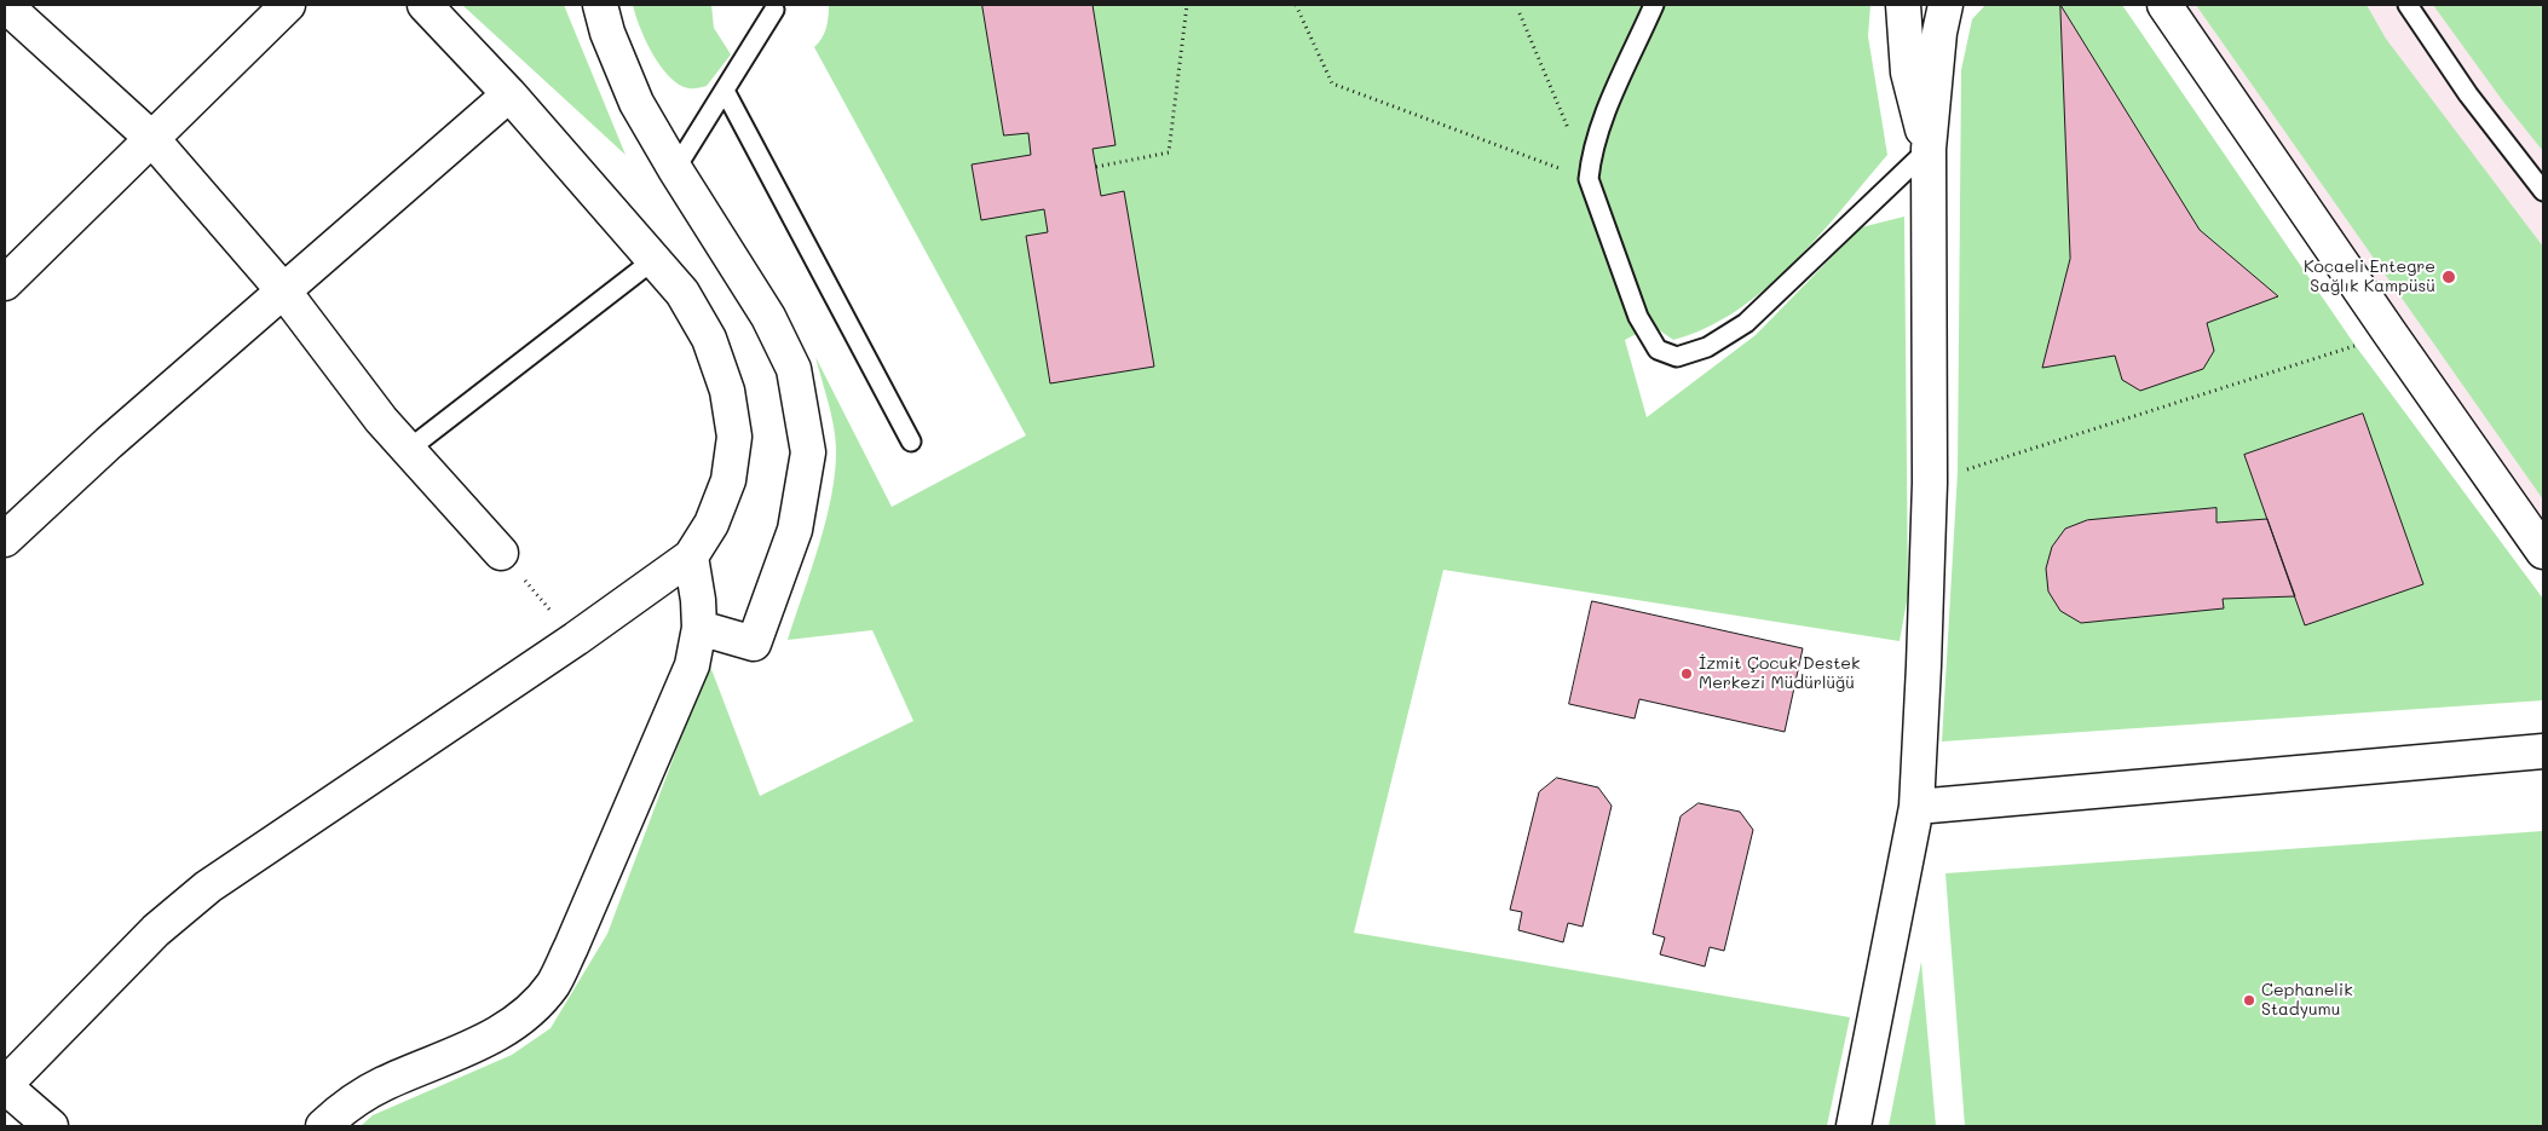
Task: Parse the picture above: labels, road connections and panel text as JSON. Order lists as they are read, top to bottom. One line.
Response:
{"places":["Kocaeli Entegre Sağlık Kampüsü","İzmit Çocuk Destek Merkezi Müdürlüğü","Cephanelik Stadyumu"]}
